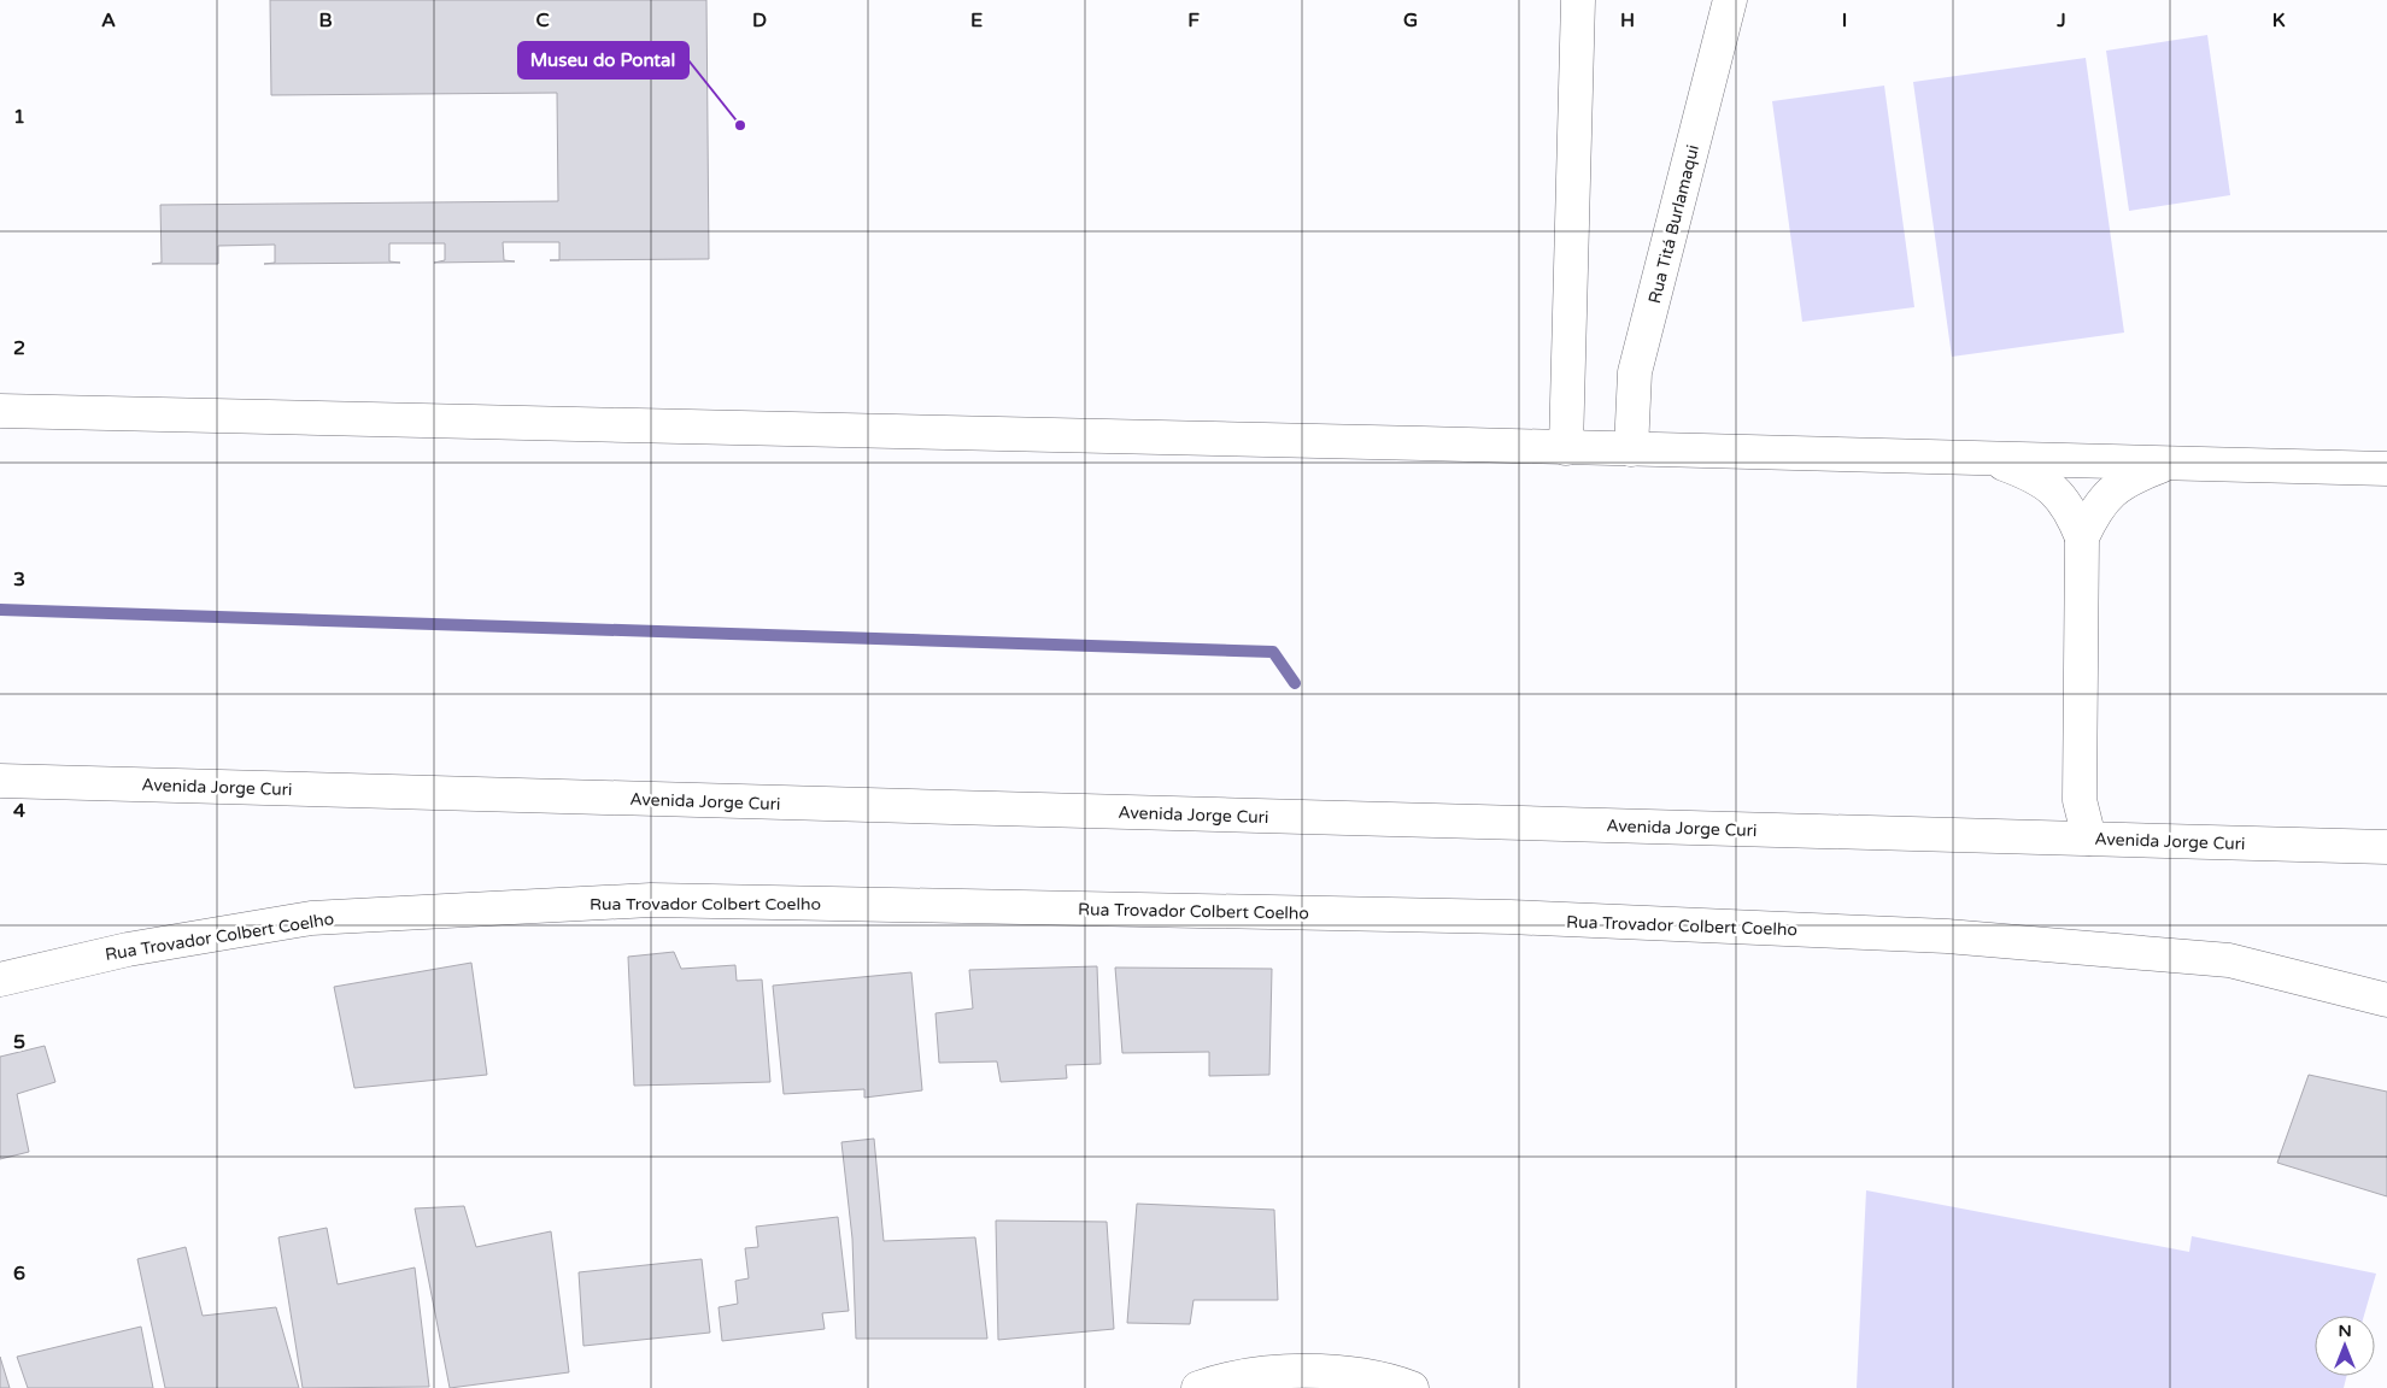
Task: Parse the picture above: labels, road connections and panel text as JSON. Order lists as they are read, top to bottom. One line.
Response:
{"streets":{"street":["Rua Titá Burlamaqui","Avenida Jorge Curi","Rua Trovador Colbert Coelho"]},"places":["Museu do Pontal"],"north":"top","grid":{"columns":["A","B","C","D","E","F","G","H","I","J","K"],"rows":["1","2","3","4","5","6"]}}
